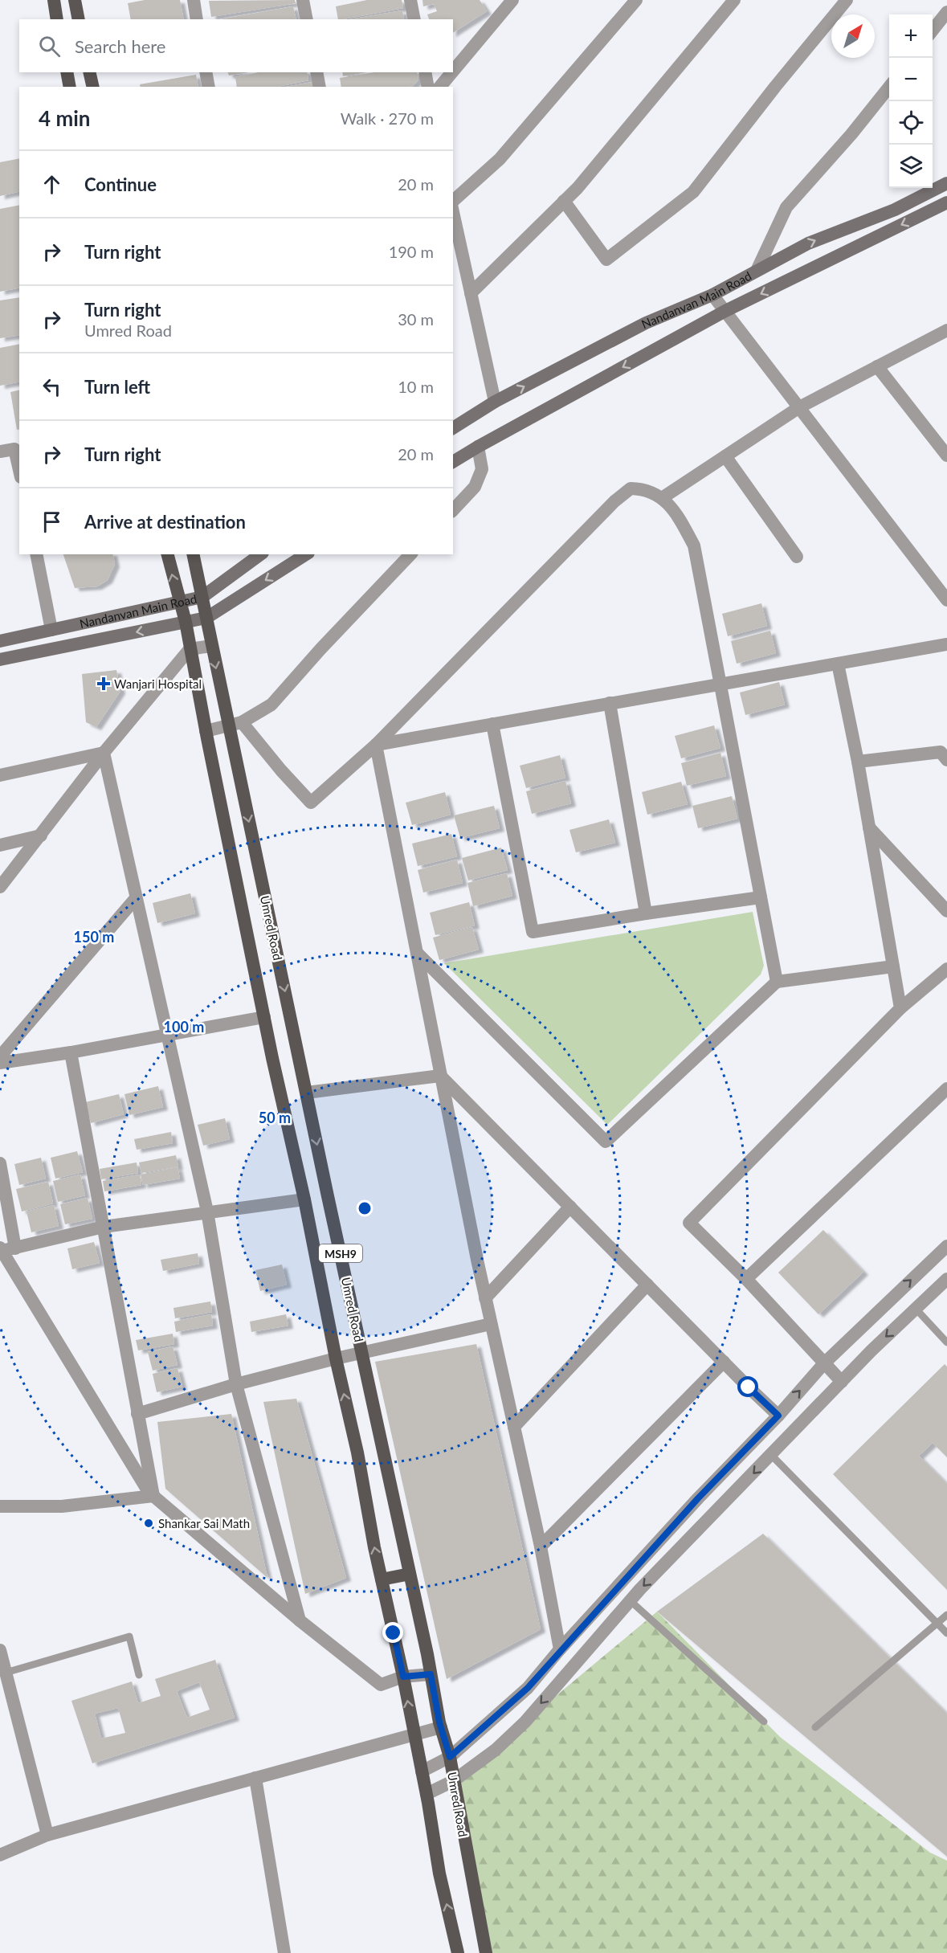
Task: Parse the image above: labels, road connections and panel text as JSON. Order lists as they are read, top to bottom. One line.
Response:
{"streets":{"main road":["Nandanvan Main Road","Umred Road","MSH9"]},"crossings":[["Nandanvan Main Road","Umred Road"]],"places":{"health":["Wanjari Hospital"],"other":["Shankar Sai Math"]},"north":"top right","page":{"map_buttons":["+","−"],"search":"Search here","heading":["4 min","Walk · 270 m"],"list":[["Continue","20 m"],["Turn right","190 m"],["Turn right","Umred Road","30 m"],["Turn left","10 m"],["Turn right","20 m"],"Arrive at destination"]},"rings":["150 m","100 m","50 m"]}
